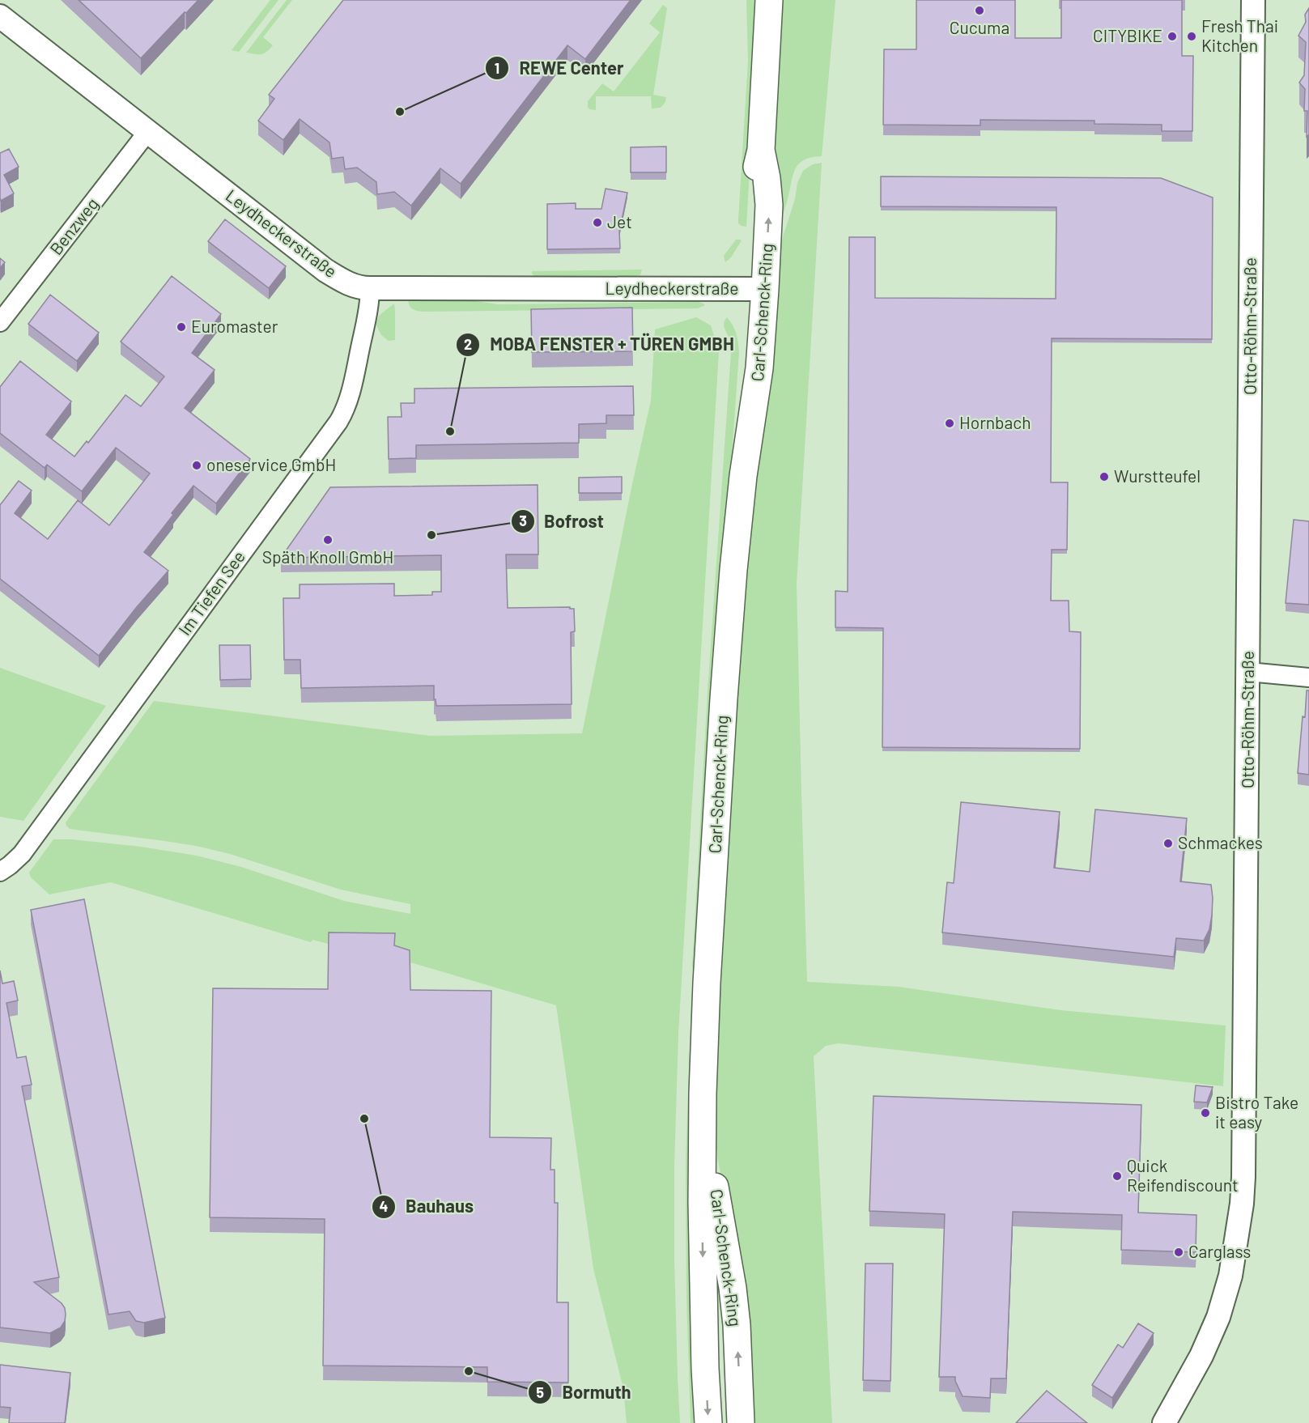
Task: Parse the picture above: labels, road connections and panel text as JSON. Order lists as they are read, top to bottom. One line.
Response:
{"streets":{"main road":["Carl-Schenck-Ring"],"street":["Benzweg","Leydheckerstraße","Otto-Röhm-Straße","Im Tiefen See"]},"crossings":[["Benzweg","Leydheckerstraße"],["Leydheckerstraße","Carl-Schenck-Ring"],["Leydheckerstraße","Im Tiefen See"]],"places":["Cucuma","CITYBIKE","Fresh Thai Kitchen","REWE Center","Jet","Euromaster","Hornbach","MOBA FENSTER + TÜREN GMBH","oneservice GmbH","Wurstteufel","Bofrost","Späth Knoll GmbH","Schmackes","Bistro Take it easy","Bauhaus","Quick Reifendiscount","Carglass","Bormuth"]}
